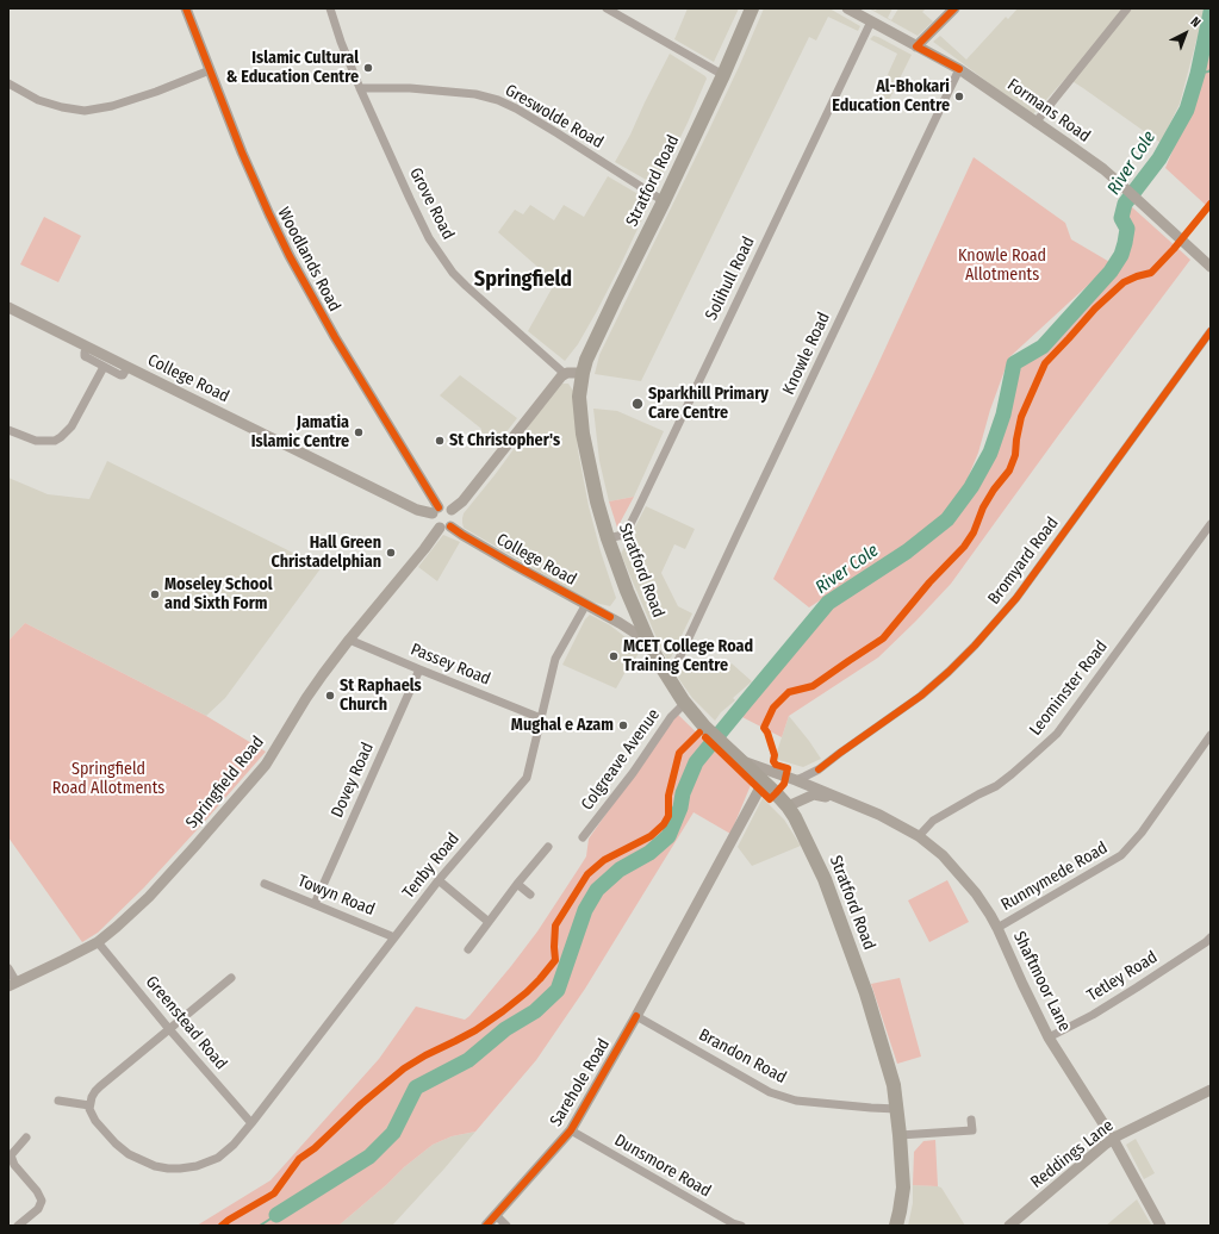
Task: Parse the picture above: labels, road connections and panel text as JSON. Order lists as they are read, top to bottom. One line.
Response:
{"streets":{"highway":["Stratford Road"],"street":["Formans Road","Greswolde Road","Grove Road","Woodlands Road","Solihull Road","Knowle Road","College Road","Bromyard Road","Passey Road","Leominster Road","Colgreave Avenue","Dovey Road","Springfield Road","Tenby Road","Runnymede Road","Towyn Road","Tetley Road","Shaftmoor Lane","Greenstead Road","Brandon Road","Sarehole Road","Reddings Lane","Dunsmore Road"]},"crossings":[["Formans Road","Solihull Road"],["Formans Road","Knowle Road"],["Greswolde Road","Stratford Road"],["Greswolde Road","Grove Road"],["Stratford Road","Solihull Road"],["Stratford Road","Knowle Road"],["Stratford Road","College Road"],["Stratford Road","Colgreave Avenue"],["Stratford Road","Shaftmoor Lane"],["Stratford Road","Brandon Road"],["Stratford Road","Sarehole Road"],["Woodlands Road","College Road"],["Woodlands Road","Springfield Road"],["College Road","Springfield Road"],["College Road","Tenby Road"],["Bromyard Road","Shaftmoor Lane"],["Passey Road","Dovey Road"],["Passey Road","Springfield Road"],["Passey Road","Tenby Road"],["Leominster Road","Shaftmoor Lane"],["Dovey Road","Towyn Road"],["Springfield Road","Greenstead Road"],["Tenby Road","Towyn Road"],["Tenby Road","Greenstead Road"],["Runnymede Road","Shaftmoor Lane"],["Tetley Road","Shaftmoor Lane"],["Shaftmoor Lane","Reddings Lane"],["Brandon Road","Sarehole Road"],["Sarehole Road","Dunsmore Road"]],"districts":["Springfield"],"water":["River Cole"],"parks":["Knowle Road Allotments","Springfield Road Allotments"],"places":["Islamic Cultural & Education Centre","Al-Bhokari Education Centre","Sparkhill Primary Care Centre","Jamatia Islamic Centre","St Christopher's","Hall Green Christadelphian","Moseley School and Sixth Form","MCET College Road Training Centre","St Raphaels Church","Mughal e Azam"],"north":"top right"}
